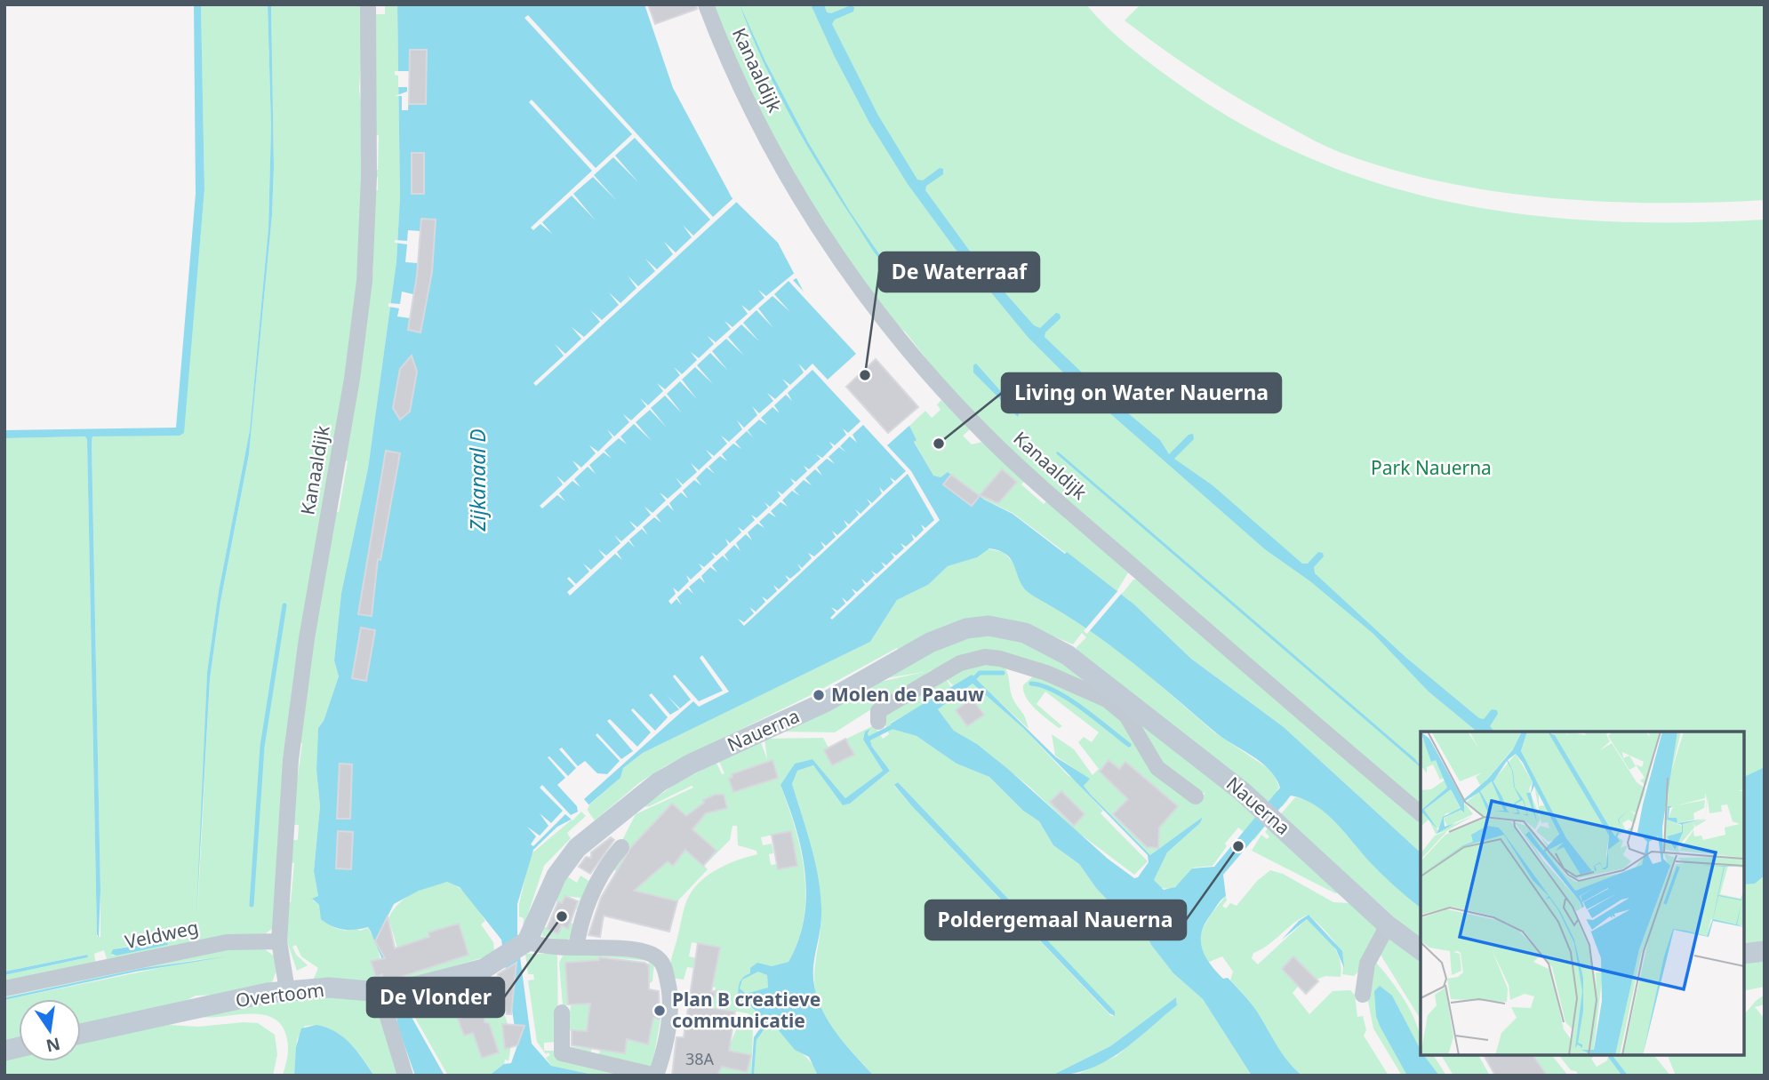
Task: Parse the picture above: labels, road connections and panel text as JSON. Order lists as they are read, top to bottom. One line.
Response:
{"streets":{"street":["Kanaaldijk","Nauerna","Veldweg","Overtoom"]},"crossings":[["Kanaaldijk","Veldweg"],["Nauerna","Overtoom"]],"water":["Zijkanaal D"],"parks":["Park Nauerna"],"places":["De Waterraaf","Living on Water Nauerna","Molen de Paauw","Poldergemaal Nauerna","De Vlonder","Plan B creatieve communicatie"],"house_numbers":["38A"],"north":"bottom"}
